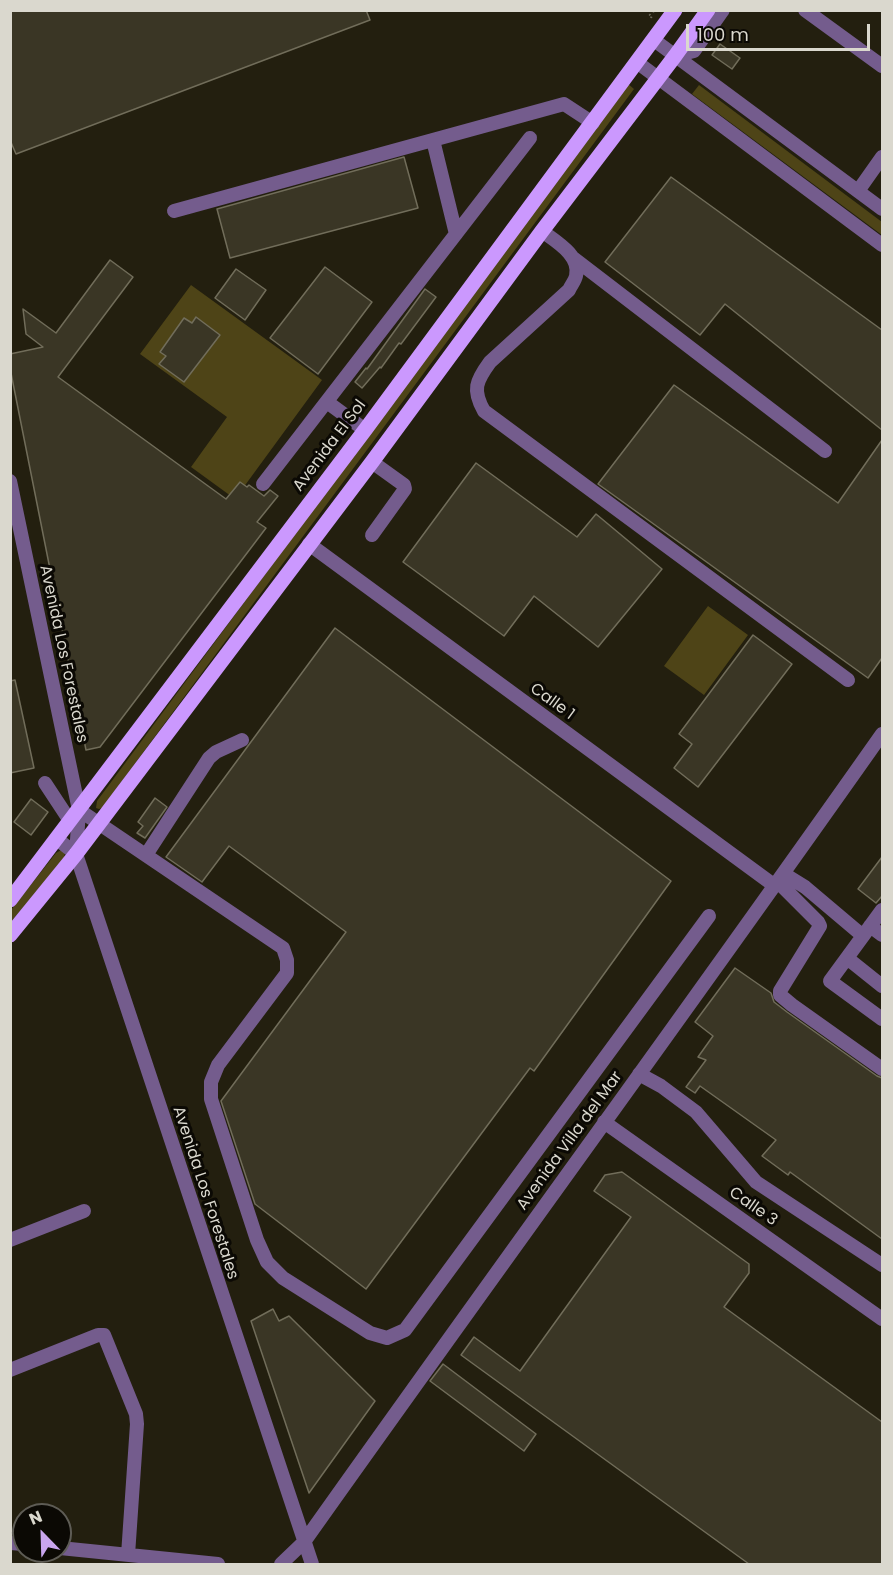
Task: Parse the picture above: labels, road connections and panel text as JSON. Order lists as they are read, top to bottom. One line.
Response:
{"streets":{"main road":["Avenida El Sol"],"street":["Avenida Los Forestales","Calle 1","Avenida Villa del Mar","Calle 3"]},"crossings":[["Avenida El Sol","Avenida Los Forestales"],["Avenida Los Forestales","Avenida Villa del Mar"],["Calle 1","Avenida Villa del Mar"],["Avenida Villa del Mar","Calle 3"]],"scale_bar":"100 m","north":"top left"}
